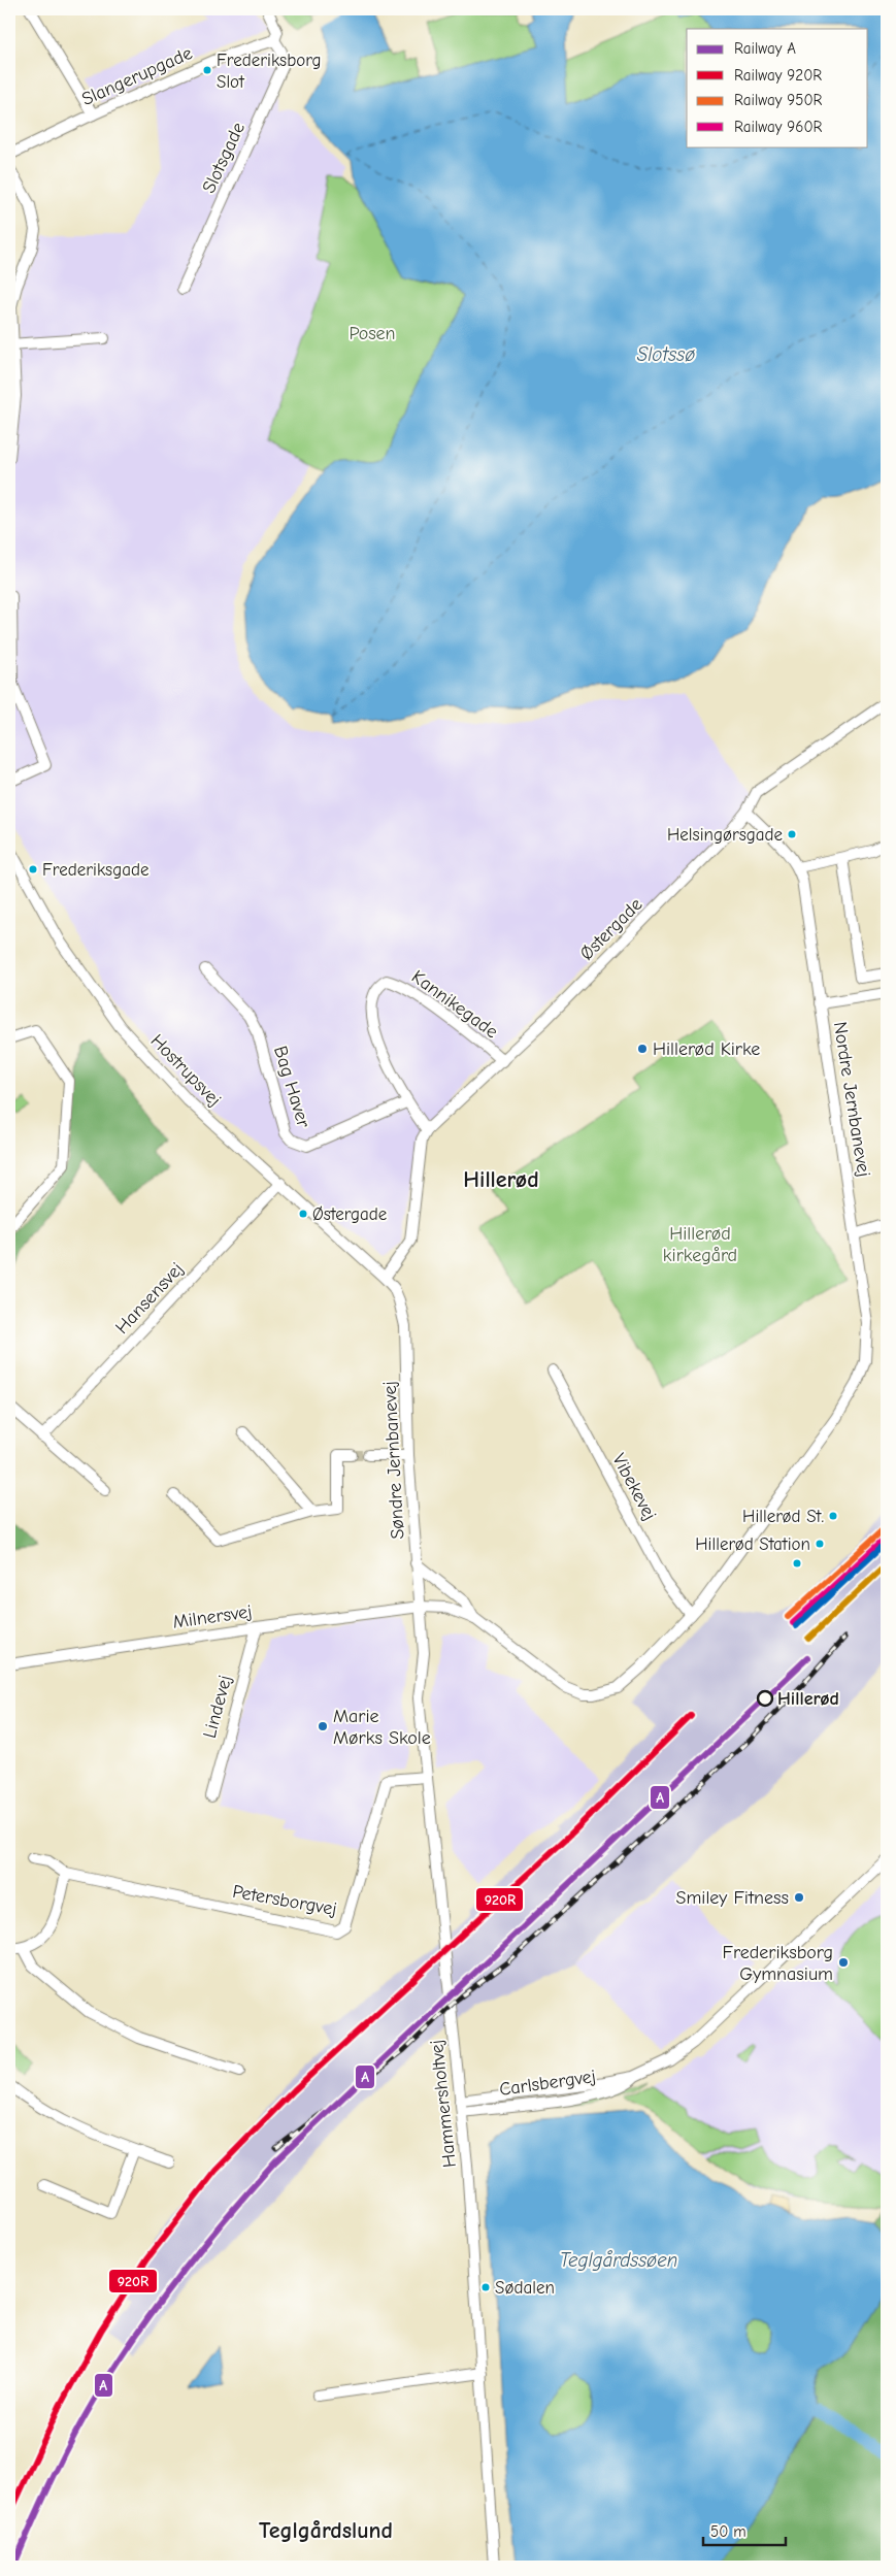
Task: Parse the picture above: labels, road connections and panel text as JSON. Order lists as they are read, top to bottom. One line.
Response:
{"streets":{"street":["Slangerupgade","Slotsgade","Østergade","Kannikegade","Hostrupsvej","Bag Haver","Nordre Jernbanevej","Hansensvej","Søndre Jernbanevej","Vibekevej","Milnersvej","Lindevej","Petersborgvej","Carlsbergvej","Hammersholtvej"]},"crossings":[["Slangerupgade","Slotsgade"],["Østergade","Kannikegade"],["Østergade","Nordre Jernbanevej"],["Kannikegade","Bag Haver"],["Hostrupsvej","Hansensvej"],["Hostrupsvej","Søndre Jernbanevej"],["Nordre Jernbanevej","Vibekevej"],["Søndre Jernbanevej","Milnersvej"],["Søndre Jernbanevej","Hammersholtvej"],["Milnersvej","Lindevej"],["Milnersvej","Hammersholtvej"],["Petersborgvej","Hammersholtvej"],["Carlsbergvej","Hammersholtvej"]],"districts":["Hillerød","Teglgårdslund"],"water":["Slotssø","Teglgårdssøen"],"parks":["Posen","Hillerød kirkegård"],"places":["Frederiksborg Slot","Helsingørsgade","Frederiksgade","Hillerød Kirke","Østergade","Hillerød St.","Hillerød Station","Hillerød","Marie Mørks Skole","Smiley Fitness","Frederiksborg Gymnasium","Sødalen"],"lines":["rail line 950R","rail line 960R","rail line A","rail line 920R"],"legend":["Railway A","Railway 920R","Railway 950R","Railway 960R"],"scale_bar":"50 m"}
